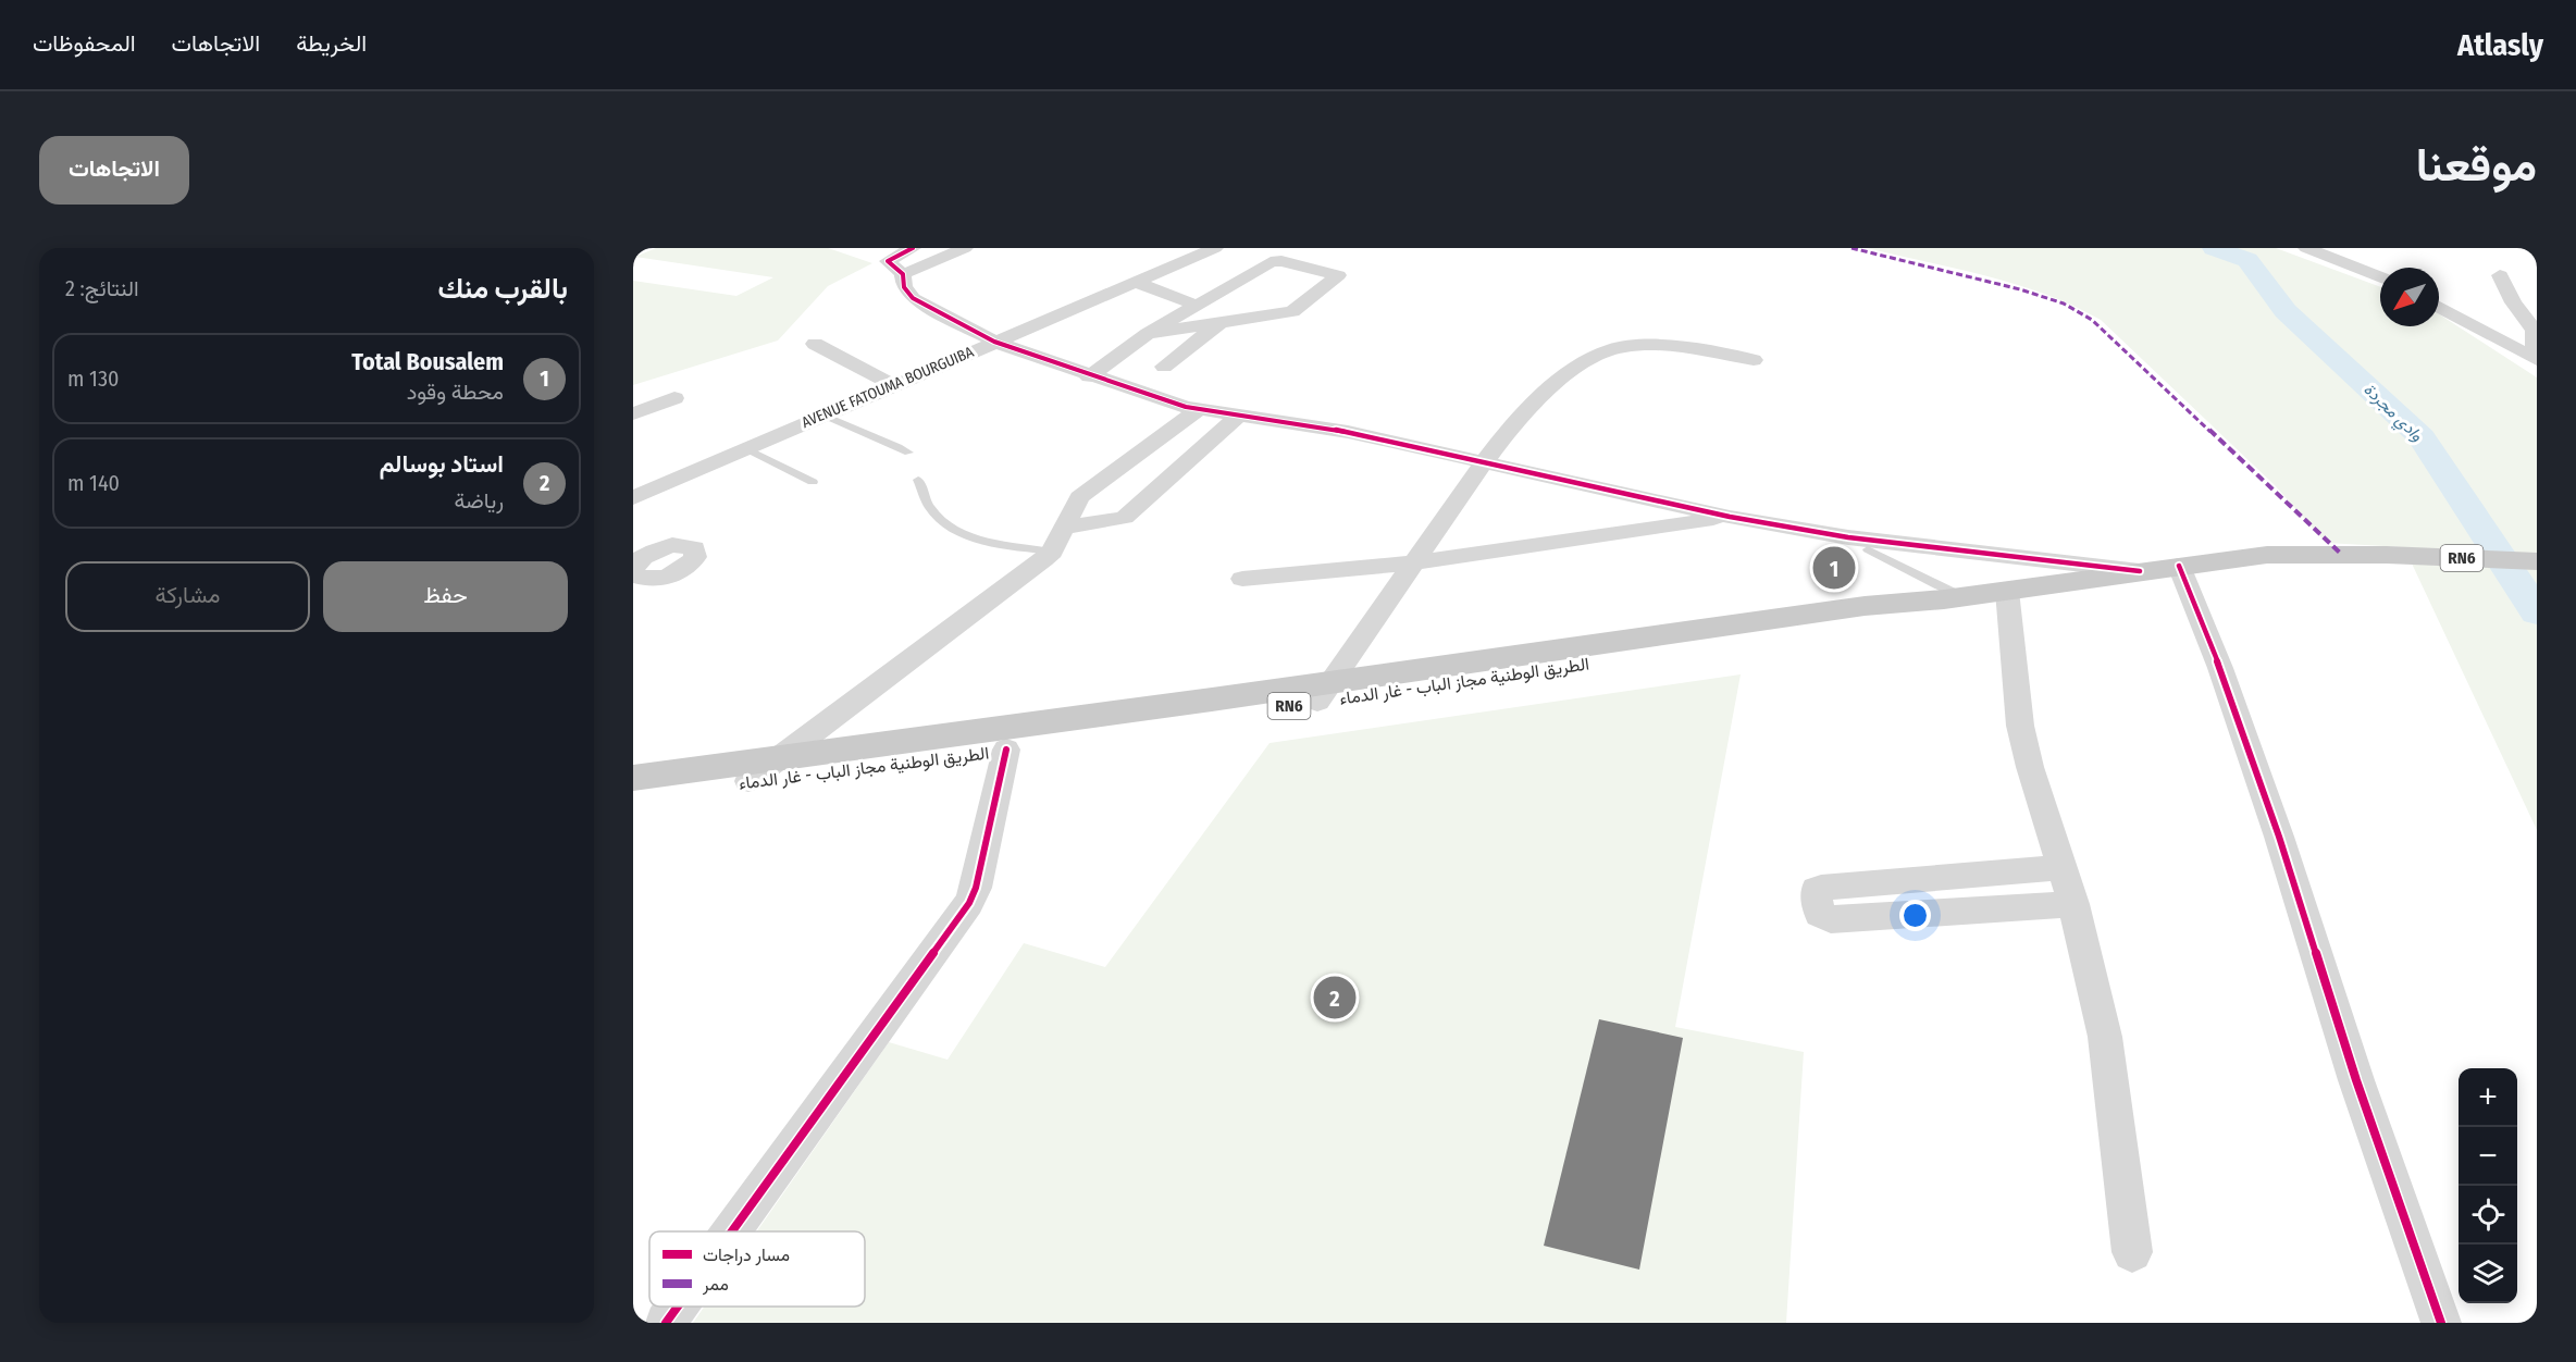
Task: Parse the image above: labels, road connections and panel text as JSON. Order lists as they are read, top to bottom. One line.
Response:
{"streets":{"main road":["RN6","الطريق الوطنية مجاز الباب - غار الدماء"],"street":["AVENUE FATOUMA BOURGUIBA"]},"water":["وادي مجردة"],"legend":["مسار دراجات","ممر"],"north":"bottom left","page":{"header":"Atlasly","nav":["الخريطة","الاتجاهات","المحفوظات"],"title":"موقعنا","buttons":["الاتجاهات",["حفظ","مشاركة"]],"heading":["بالقرب منك","النتائج: 2"],"list":[{"mark":"1","name":"Total Bousalem","note":"محطة وقود","value":"130 m"},{"mark":"2","name":"استاد بوسالم","note":"رياضة","value":"140 m"}],"pins":["1","2"],"map_buttons":["+","−"]}}
